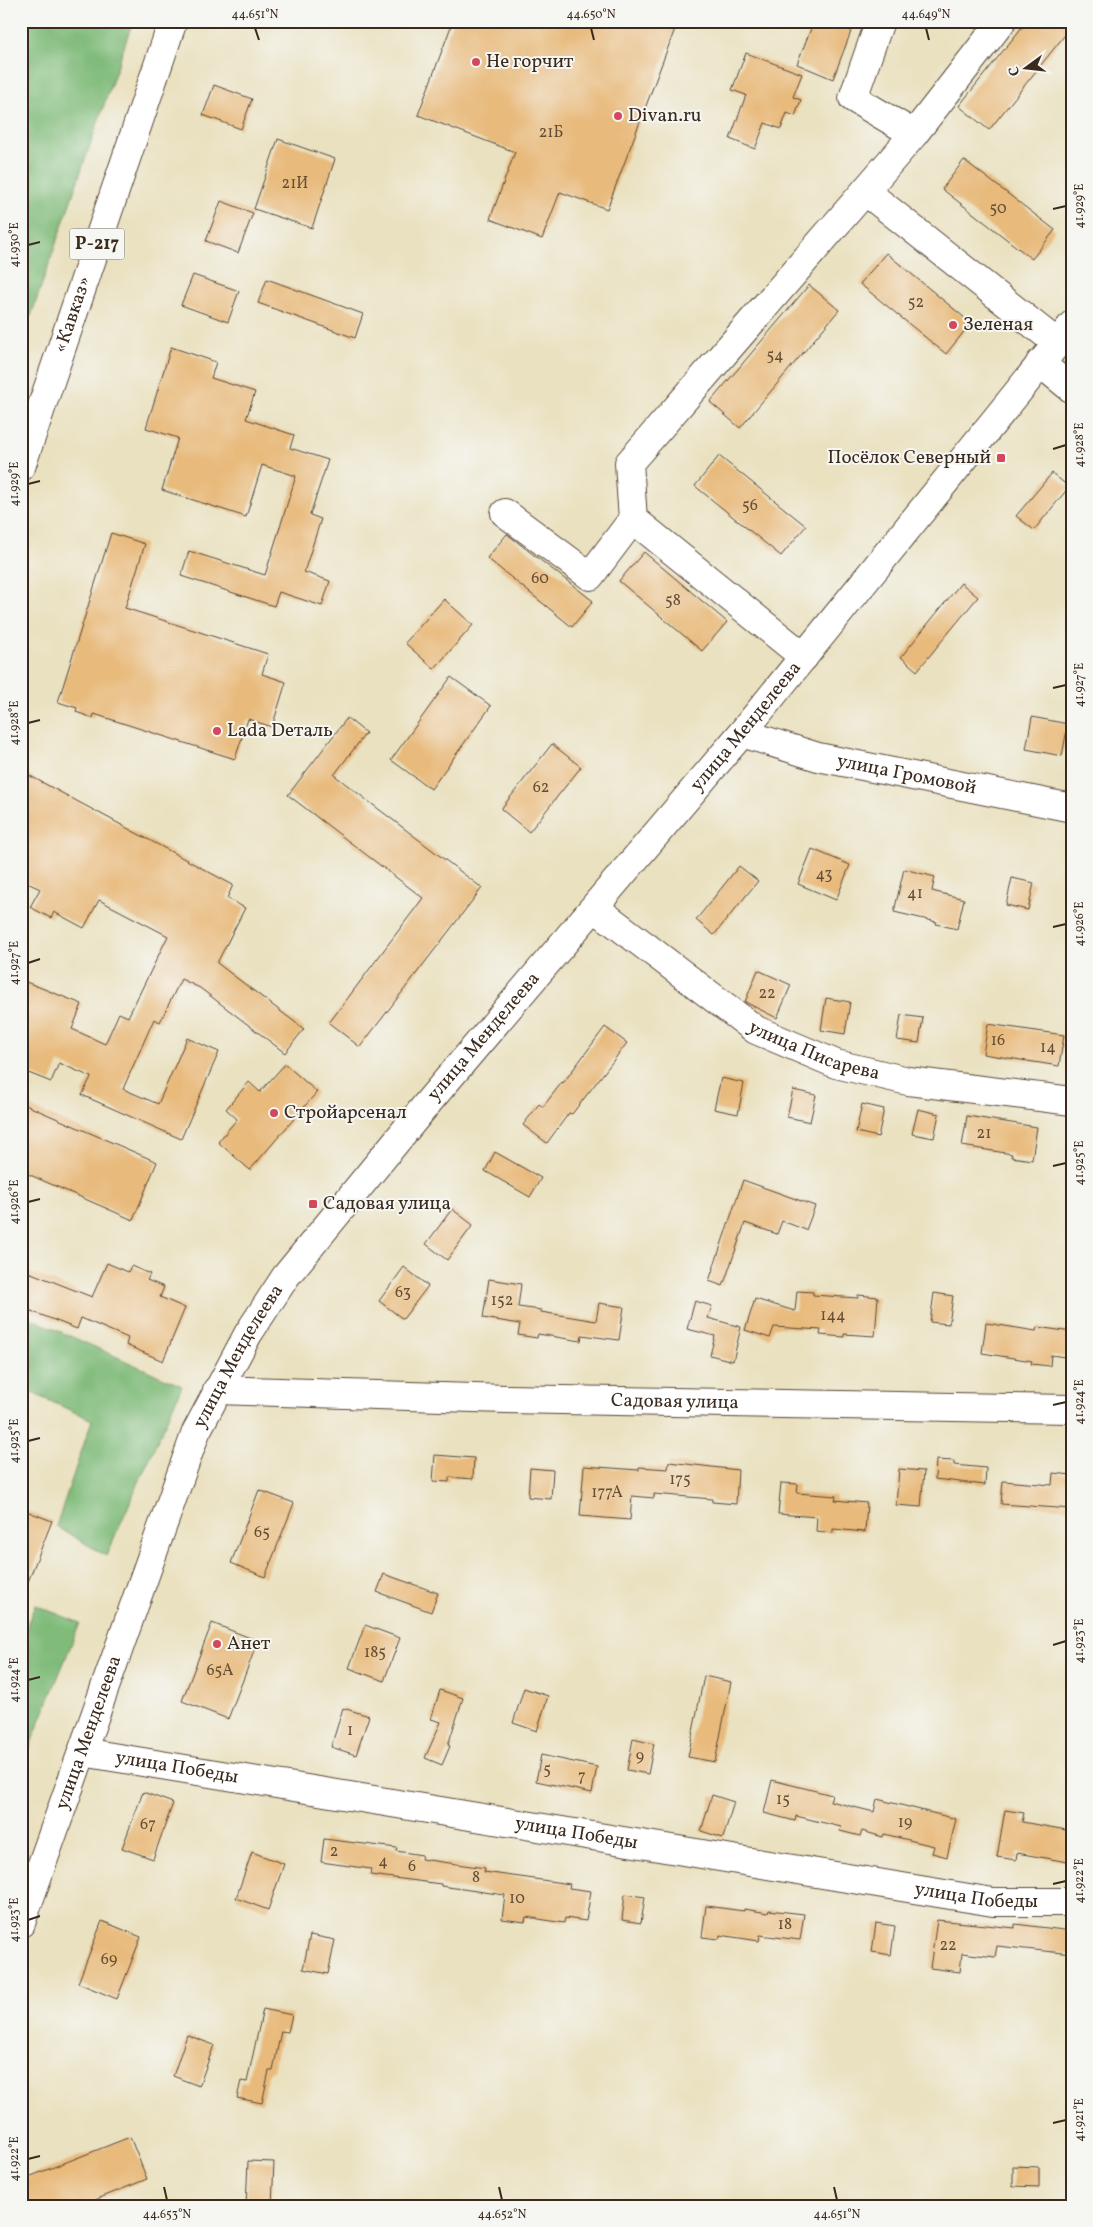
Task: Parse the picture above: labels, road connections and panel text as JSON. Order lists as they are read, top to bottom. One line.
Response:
{"streets":{"main road":["Р-217","«Кавказ»","улица Менделеева","улица Громовой","улица Писарева","Садовая улица","улица Победы"]},"crossings":[["улица Менделеева","улица Громовой"],["улица Менделеева","улица Писарева"],["улица Менделеева","Садовая улица"],["улица Менделеева","улица Победы"]],"places":{"other":["Не горчит","Divan.ru","Зеленая","Lada Dеталь","Стройарсенал","Анет"],"transit":["Посёлок Северный","Садовая улица"]},"house_numbers":["21Б","21И","50","52","54","56","60","58","62","43","41","22","16","14","21","63","152","144","175","177А","65","185","65А","1","9","5","7","15","19","67","2","4","6","8","10","18","22","69"],"north":"left","coordinates":["44.651°N","44.650°N","44.649°N","41.929°E","41.930°E","41.928°E","41.927°E","41.926°E","41.925°E","41.924°E","41.923°E","41.922°E","41.921°E","44.653°N","44.652°N"]}
